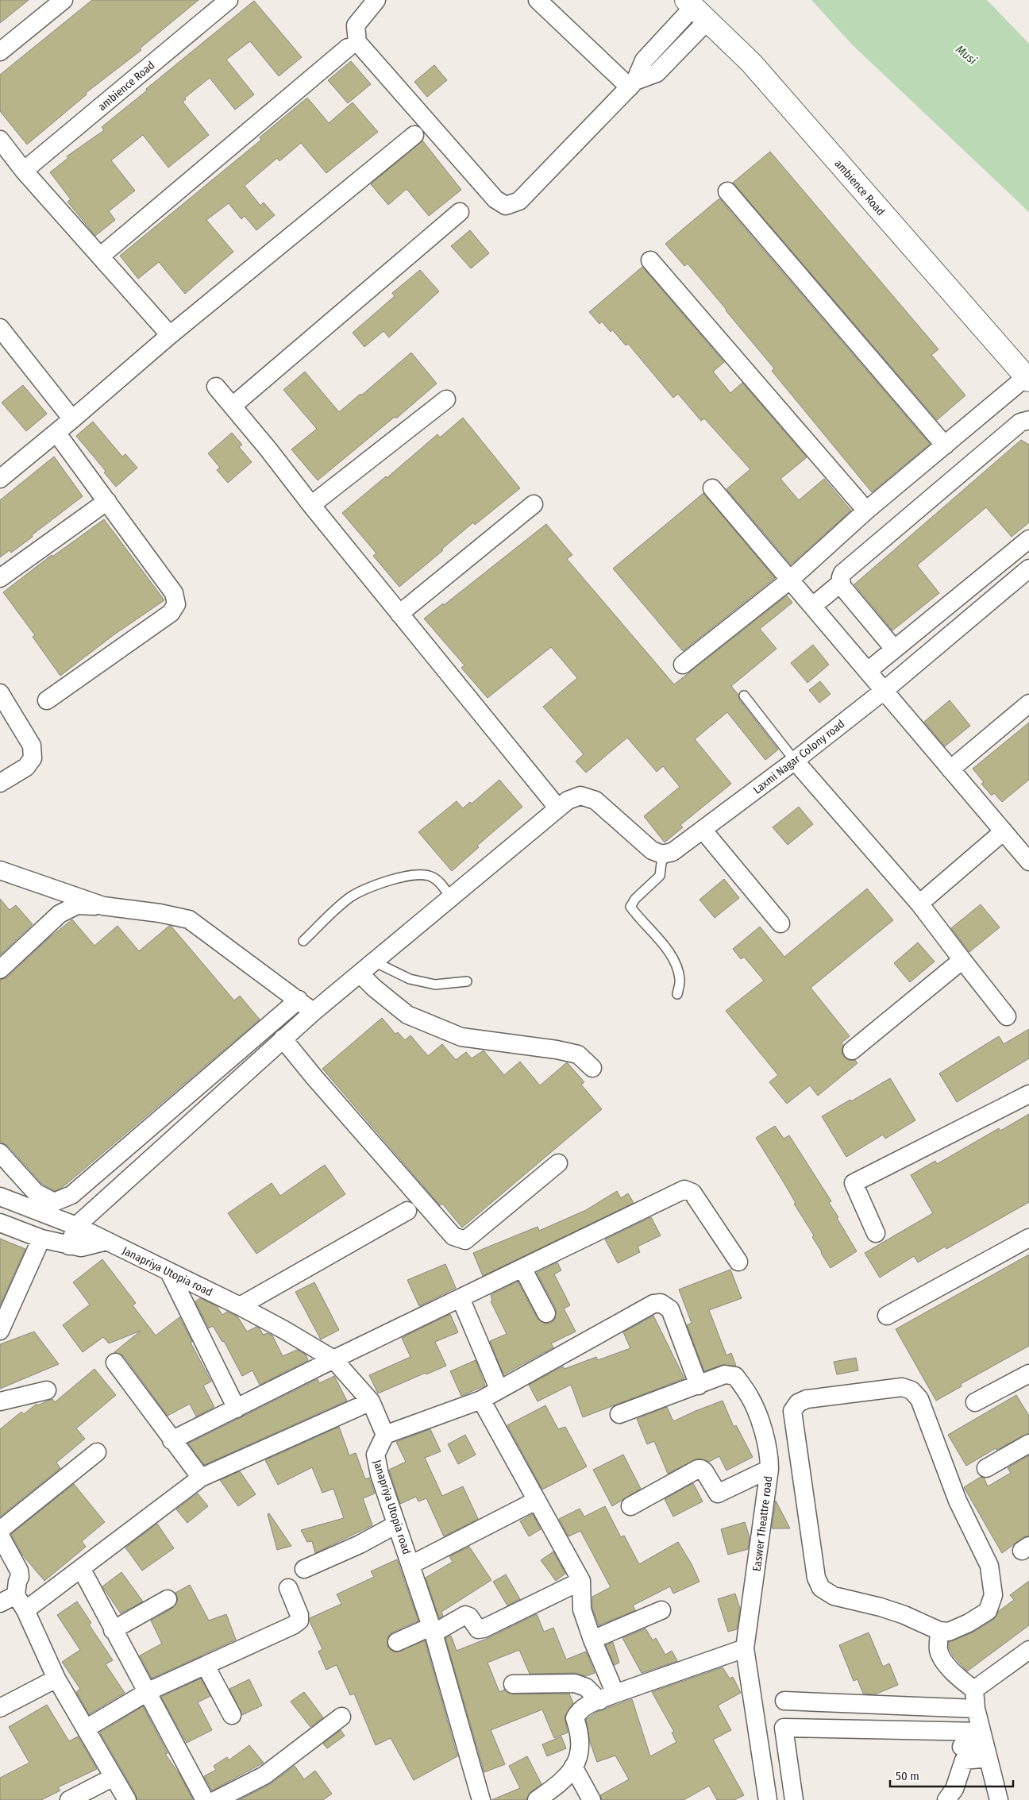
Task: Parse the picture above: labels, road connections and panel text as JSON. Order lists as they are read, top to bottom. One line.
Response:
{"streets":{"street":["ambience Road","Laxmi Nagar Colony road","Janapriya Utopia road","Easwer Theattre road"]},"water":["Musi"],"scale_bar":"50 m"}
